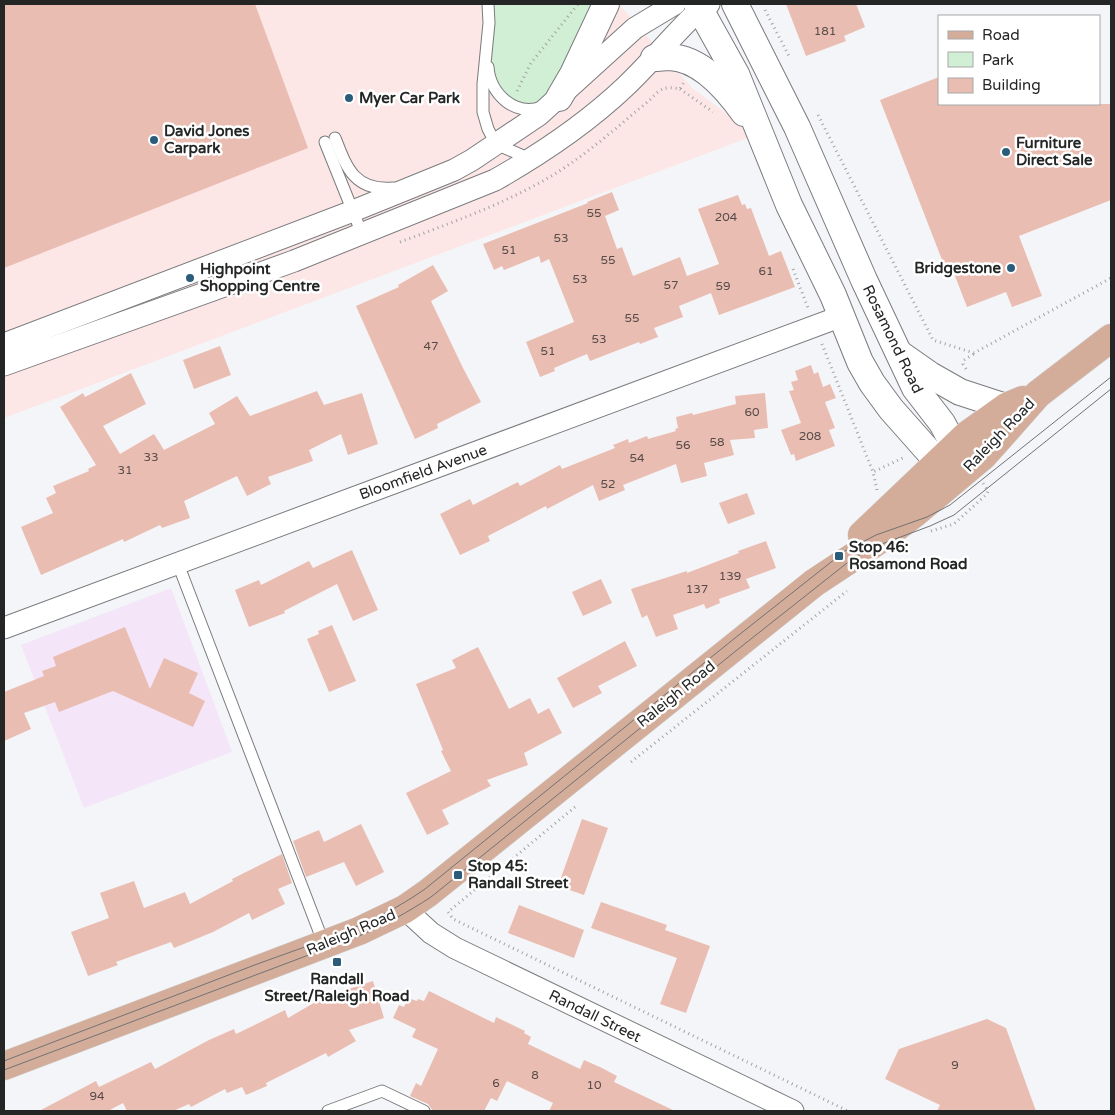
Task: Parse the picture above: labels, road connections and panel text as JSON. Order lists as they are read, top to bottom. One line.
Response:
{"streets":{"main road":["Raleigh Road"],"street":["Rosamond Road","Bloomfield Avenue","Randall Street"]},"crossings":[["Rosamond Road","Raleigh Road"],["Raleigh Road","Randall Street"]],"places":{"other":["Myer Car Park","David Jones Carpark","Furniture Direct Sale","Bridgestone","Highpoint Shopping Centre"],"transit":["Stop 46: Rosamond Road","Stop 45: Randall Street","Randall Street/Raleigh Road"]},"house_numbers":["181","55","204","53","51","55","61","53","57","59","55","53","47","51","60","208","58","56","33","54","31","52","139","137","9","8","6","10","94"],"legend":["Road","Park","Building"]}
